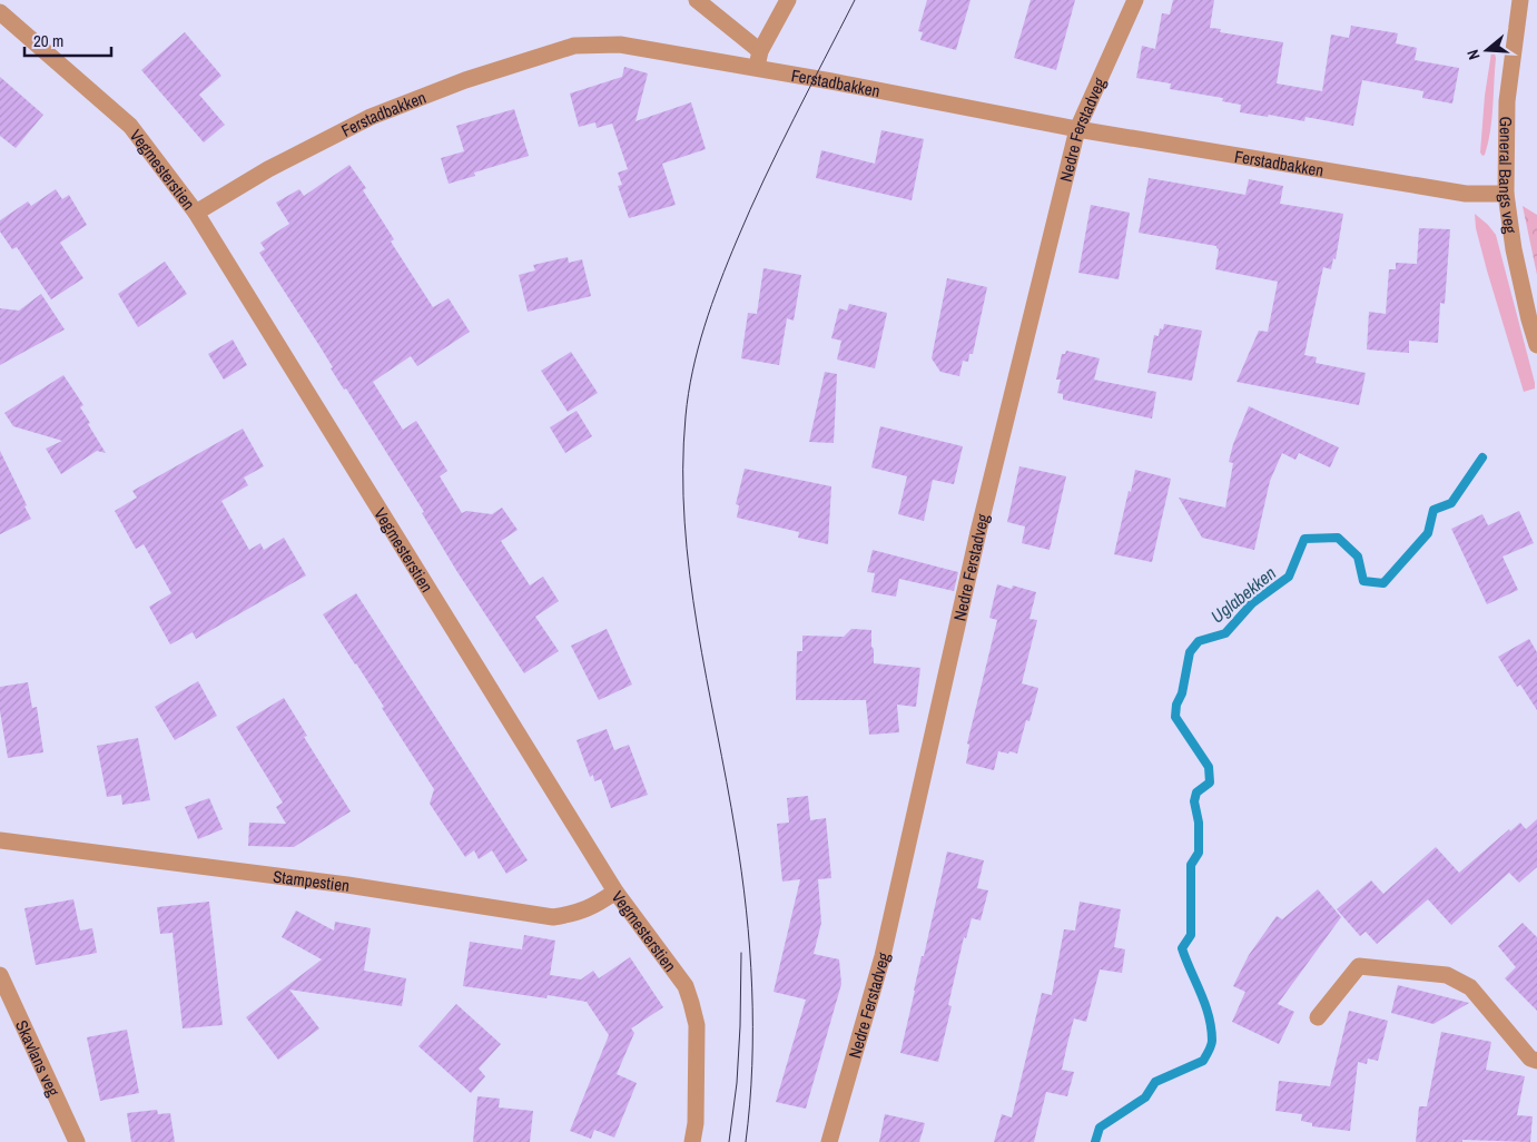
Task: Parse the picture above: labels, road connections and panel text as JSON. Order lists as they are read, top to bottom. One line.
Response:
{"streets":{"street":["Ferstadbakken","Nedre Ferstadveg","Vegmesterstien","General Bangs veg","Stampestien","Skavlans veg"]},"crossings":[["Ferstadbakken","Nedre Ferstadveg"],["Ferstadbakken","Vegmesterstien"],["Ferstadbakken","General Bangs veg"],["Vegmesterstien","Stampestien"]],"water":["Uglabekken"],"scale_bar":"20 m","north":"left"}
